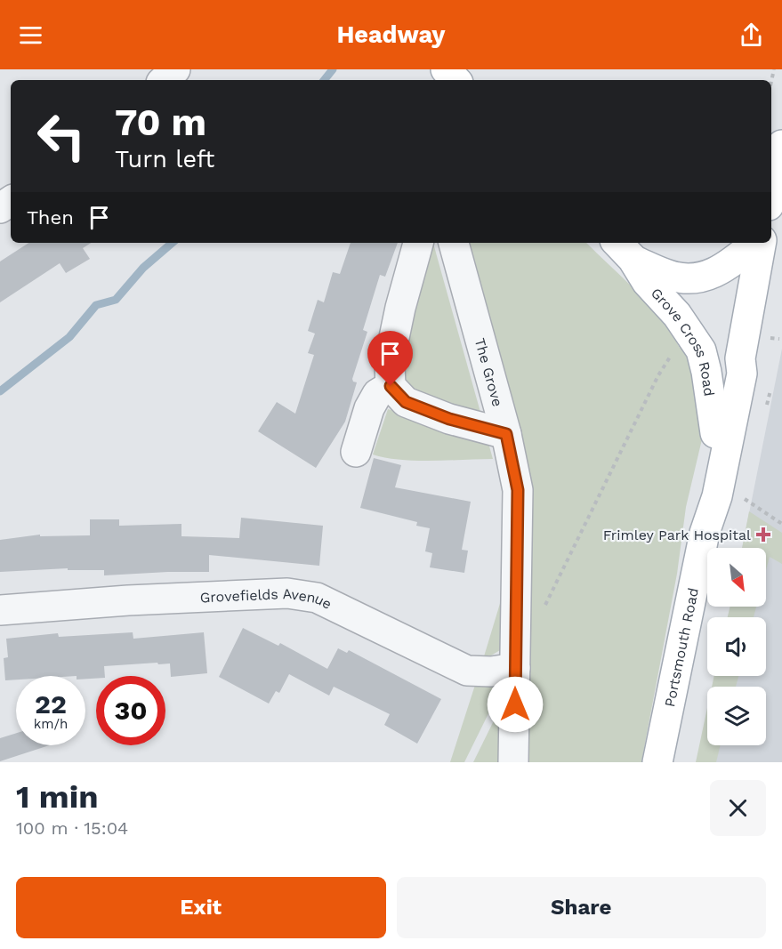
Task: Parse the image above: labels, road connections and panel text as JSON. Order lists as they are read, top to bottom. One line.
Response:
{"streets":{"main road":["Grove Cross Road","Portsmouth Road"],"street":["The Grove","Grovefields Avenue"]},"crossings":[["Grove Cross Road","Portsmouth Road"],["The Grove","Grovefields Avenue"]],"places":{"health":["Frimley Park Hospital"]},"north":"bottom right","page":{"header":"Headway","turn":["70 m","Turn left"],"then":"Then","speed":"22 km/h","limit":"30","heading":["1 min","100 m · 15:04"],"buttons":["Exit","Share"]}}
